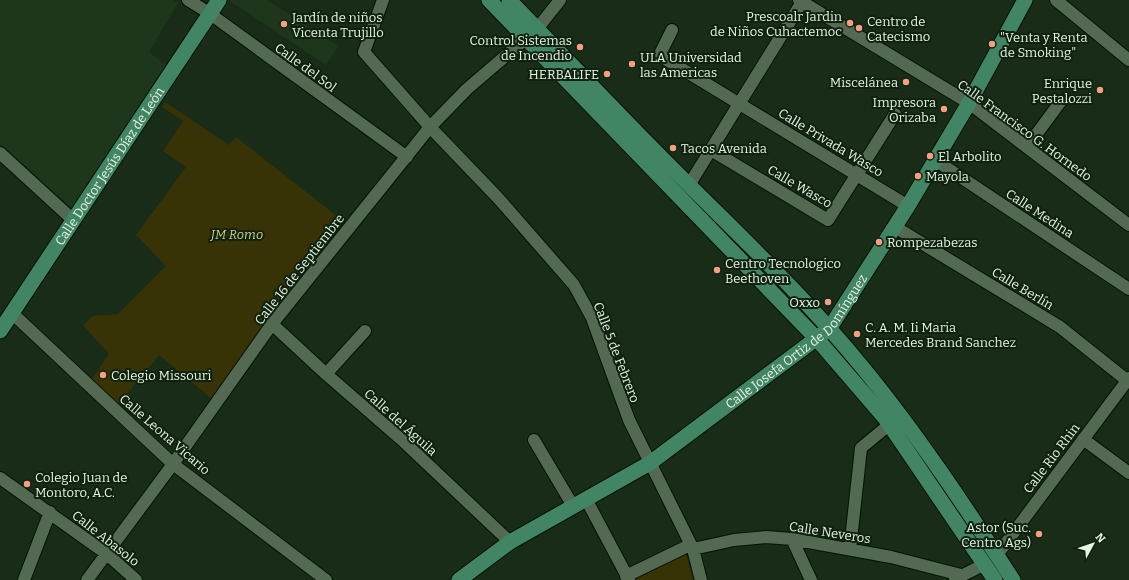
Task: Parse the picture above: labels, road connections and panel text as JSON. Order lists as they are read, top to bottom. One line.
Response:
{"streets":{"main road":["Calle Doctor Jesús Díaz de León","Calle Josefa Ortiz de Domínguez"],"street":["Calle del Sol","Calle Francisco G. Hornedo","Calle Privada Wasco","Calle Wasco","Calle Medina","Calle 16 de Septiembre","Calle Berlín","Calle 5 de Febrero","Calle del Águila","Calle Leona Vicario","Calle Rio Rhin","Calle Neveros","Calle Abasolo"]},"crossings":[["Calle del Sol","Calle Doctor Jesús Díaz de León"],["Calle del Sol","Calle 16 de Septiembre"],["Calle Francisco G. Hornedo","Calle Josefa Ortiz de Domínguez"],["Calle Privada Wasco","Calle Wasco"],["Calle Privada Wasco","Calle Josefa Ortiz de Domínguez"],["Calle Doctor Jesús Díaz de León","Calle Leona Vicario"],["Calle Medina","Calle Josefa Ortiz de Domínguez"],["Calle 16 de Septiembre","Calle 5 de Febrero"],["Calle 16 de Septiembre","Calle del Águila"],["Calle 16 de Septiembre","Calle Leona Vicario"],["Calle 16 de Septiembre","Calle Abasolo"],["Calle Berlín","Calle Josefa Ortiz de Domínguez"],["Calle Berlín","Calle Rio Rhin"],["Calle Josefa Ortiz de Domínguez","Calle 5 de Febrero"],["Calle Josefa Ortiz de Domínguez","Calle del Águila"],["Calle 5 de Febrero","Calle Neveros"]],"parks":["JM Romo"],"places":["Prescoalr Jardin de Niños Cuhactemoc","Jardín de niños Vicenta Trujillo","Centro de Catecismo","\"Venta y Renta de Smoking\"","Control Sistemas de Incendio","ULA Universidad las Americas","HERBALIFE","Miscelánea","Enrique Pestalozzi","Impresora Orizaba","Tacos Avenida","El Arbolito","Mayola","Rompezabezas","Centro Tecnologico Beethoven","Oxxo","C. A. M. Ii Maria Mercedes Brand Sanchez","Colegio Missouri","Colegio Juan de Montoro, A.C.","Astor (Suc. Centro Ags)"],"north":"top right"}
